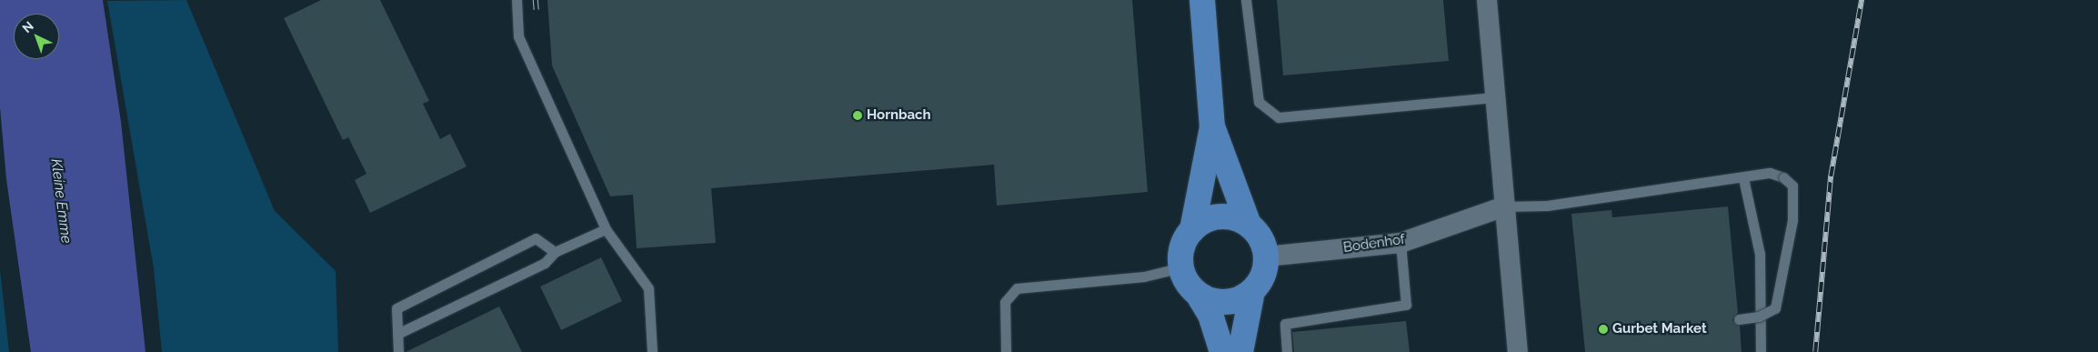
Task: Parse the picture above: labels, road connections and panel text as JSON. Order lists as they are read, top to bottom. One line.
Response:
{"streets":{"street":["Bodenhof"]},"water":["Kleine Emme"],"places":["Hornbach","Gurbet Market"],"north":"top left"}
